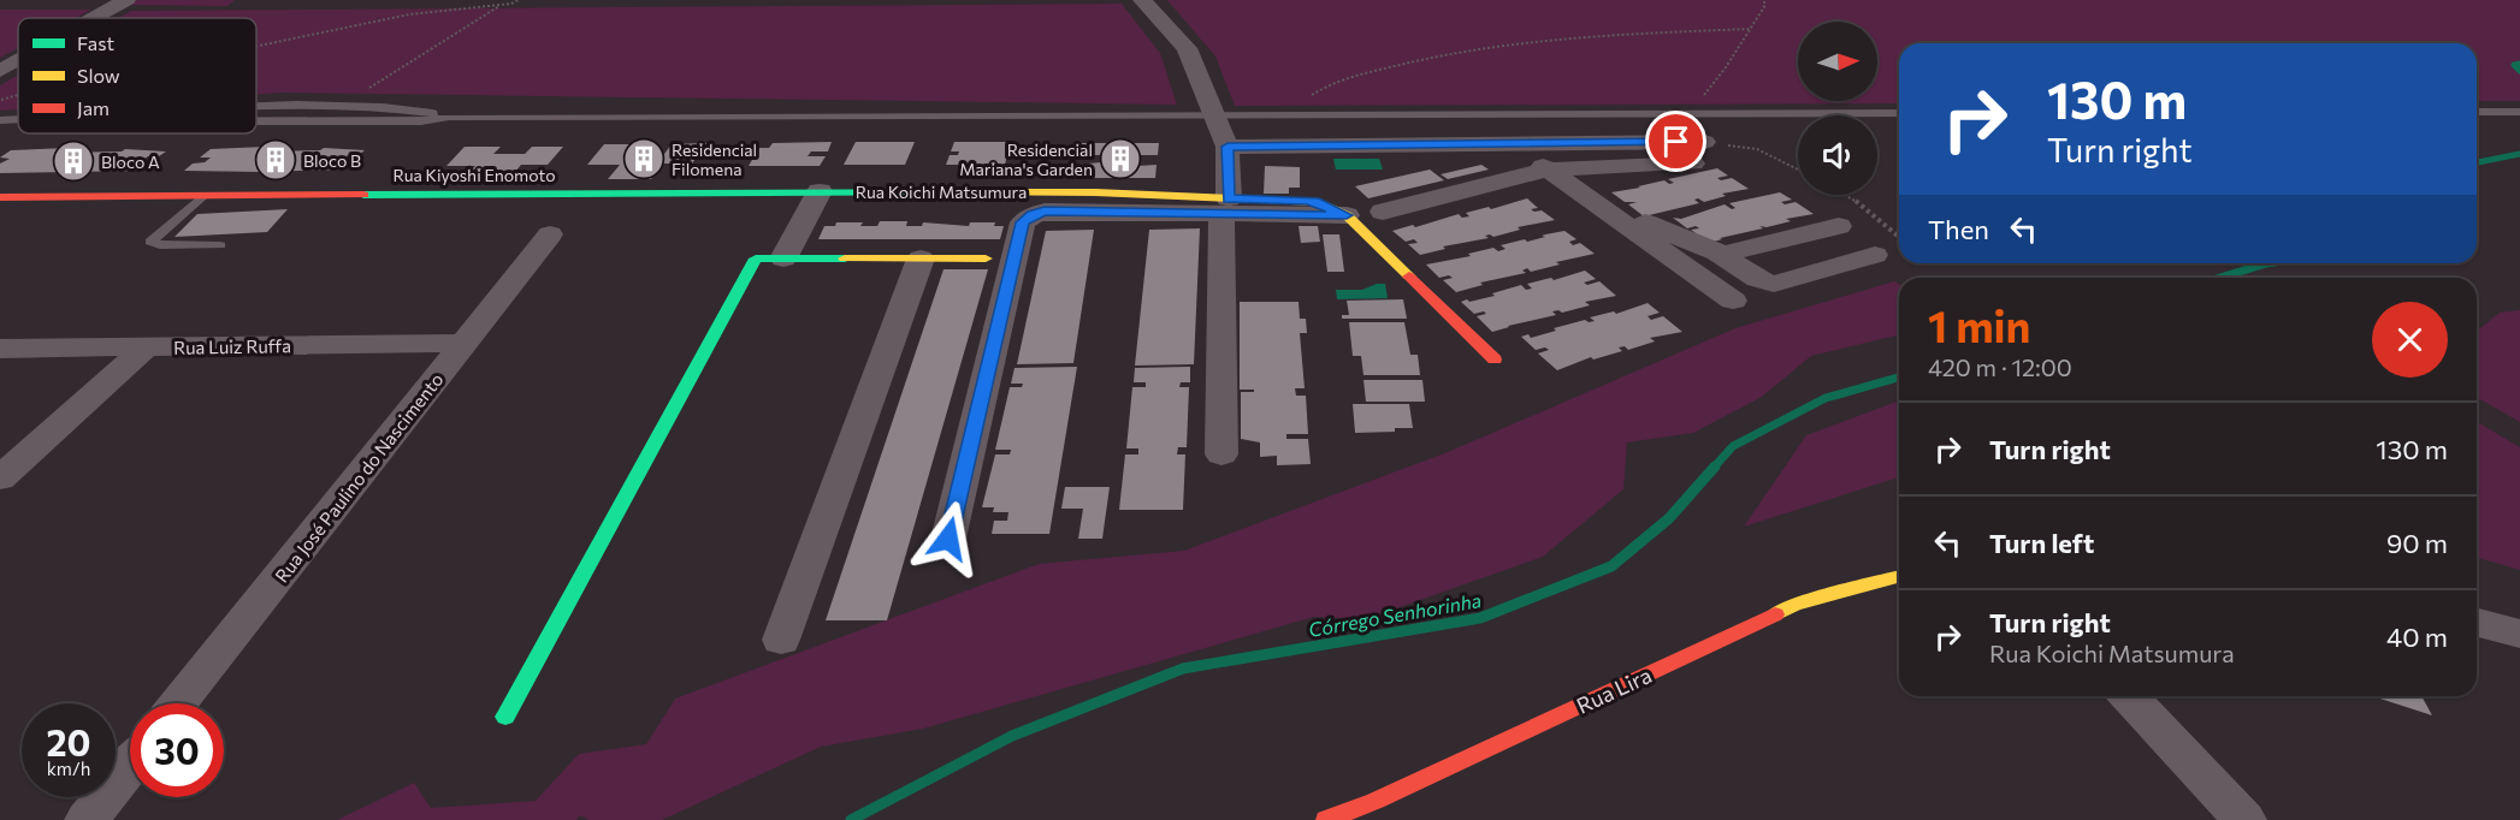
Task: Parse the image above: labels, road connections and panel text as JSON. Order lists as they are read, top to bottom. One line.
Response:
{"streets":{"street":["Rua Kiyoshi Enomoto","Rua Koichi Matsumura","Rua Luiz Ruffa","Rua José Paulino do Nascimento","Rua Lira"]},"crossings":[["Rua Kiyoshi Enomoto","Rua Koichi Matsumura"],["Rua Luiz Ruffa","Rua José Paulino do Nascimento"]],"water":["Córrego Senhorinha"],"places":{"building":["Residencial Filomena","Residencial Mariana's Garden","Bloco B","Bloco A"]},"legend":["Fast","Slow","Jam"],"north":"right","page":{"turn":["130 m","Turn right"],"then":"Then","heading":["1 min","420 m · 12:00"],"list":[{"name":"Turn right","value":"130 m"},{"name":"Turn left","value":"90 m"},{"name":"Turn right","note":"Rua Koichi Matsumura","value":"40 m"}],"speed":"20 km/h","limit":"30"}}
